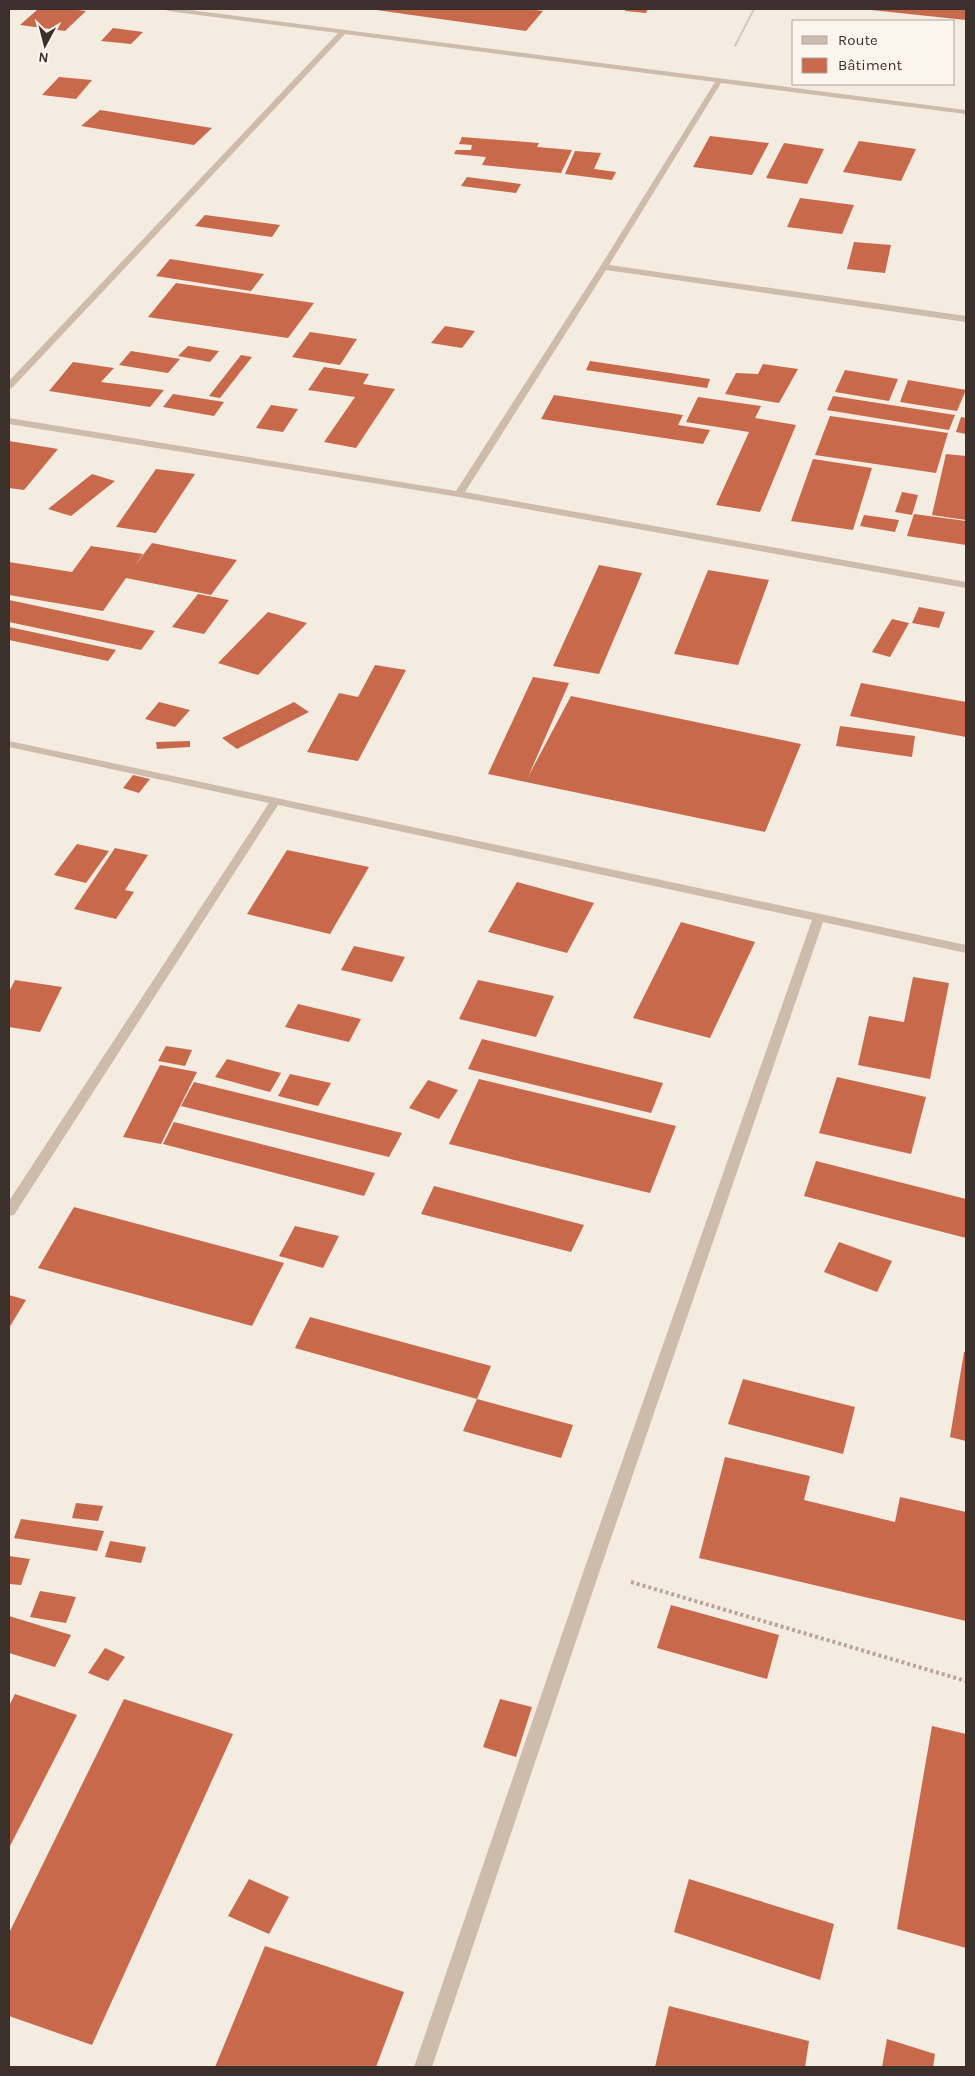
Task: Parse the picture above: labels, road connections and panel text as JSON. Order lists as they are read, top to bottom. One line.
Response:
{"legend":["Route","Bâtiment"],"north":"bottom"}
